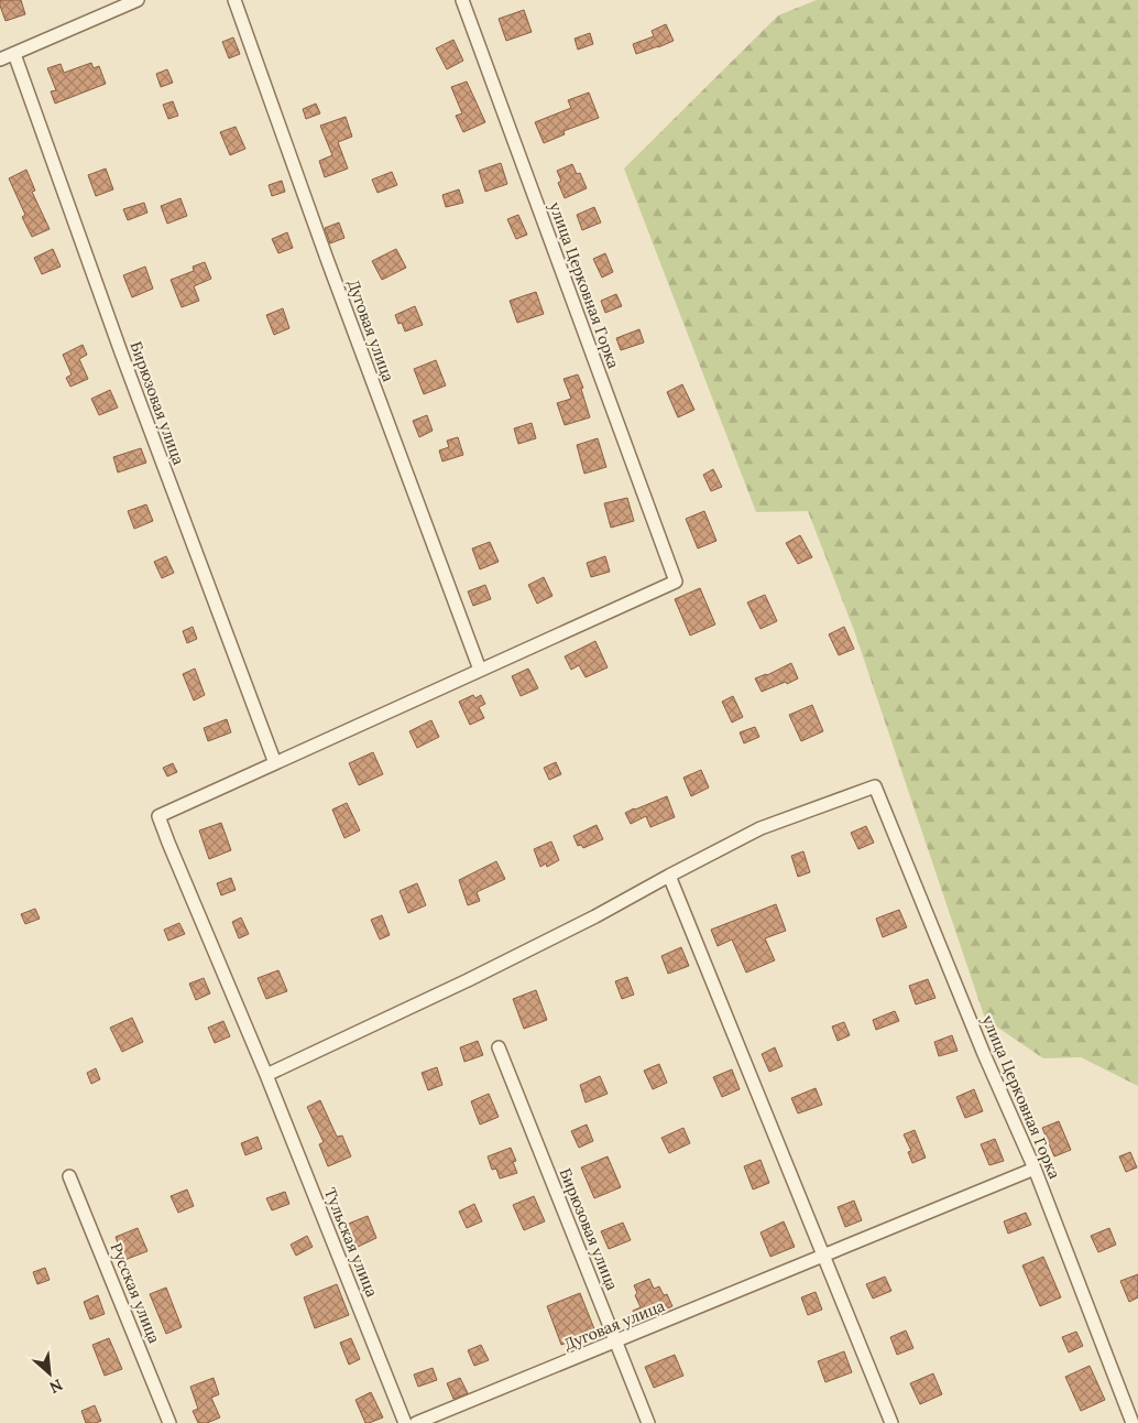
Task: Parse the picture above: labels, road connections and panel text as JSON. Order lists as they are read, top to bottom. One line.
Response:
{"streets":{"street":["улица Церковная Горка","Дуговая улица","Бирюзовая улица","Тульская улица","Русская улица"]},"crossings":[["улица Церковная Горка","Дуговая улица"],["Дуговая улица","Бирюзовая улица"],["Бирюзовая улица","Тульская улица"]],"north":"bottom right"}
